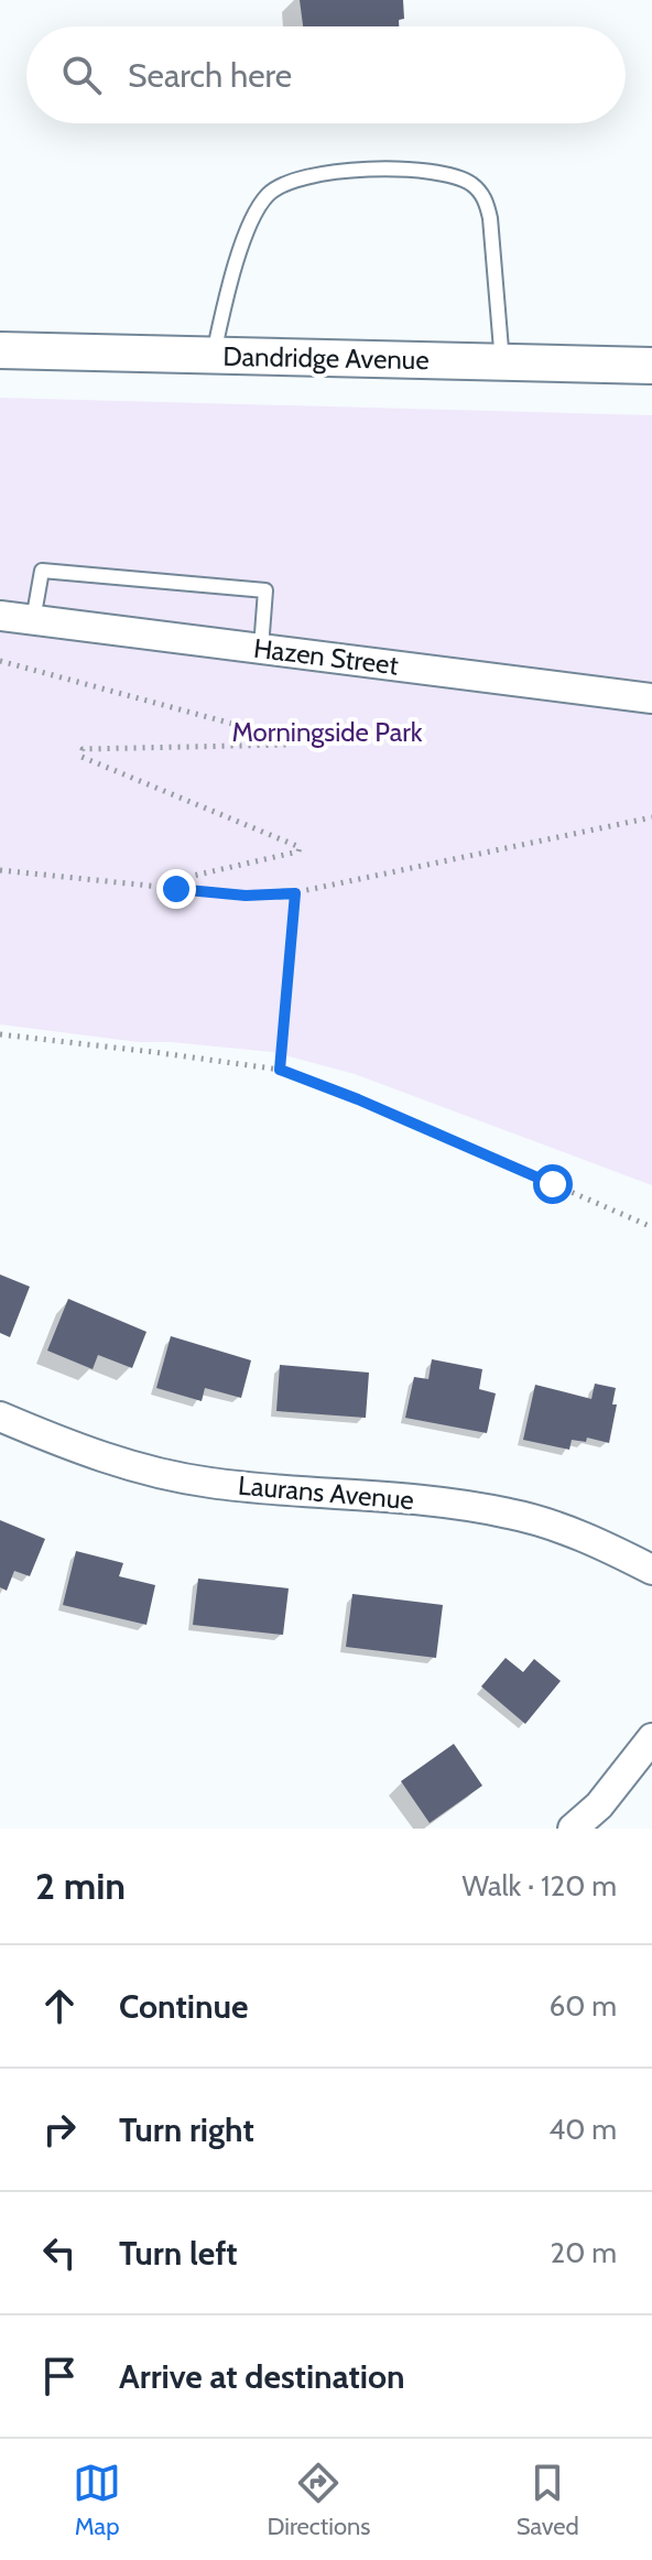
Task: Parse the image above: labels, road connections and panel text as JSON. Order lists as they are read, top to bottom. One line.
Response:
{"streets":{"street":["Dandridge Avenue","Hazen Street","Laurans Avenue"]},"parks":["Morningside Park"],"page":{"search":"Search here","heading":["2 min","Walk · 120 m"],"list":[["Continue","60 m"],["Turn right","40 m"],["Turn left","20 m"],"Arrive at destination"],"nav":["Map","Directions","Saved"]}}
